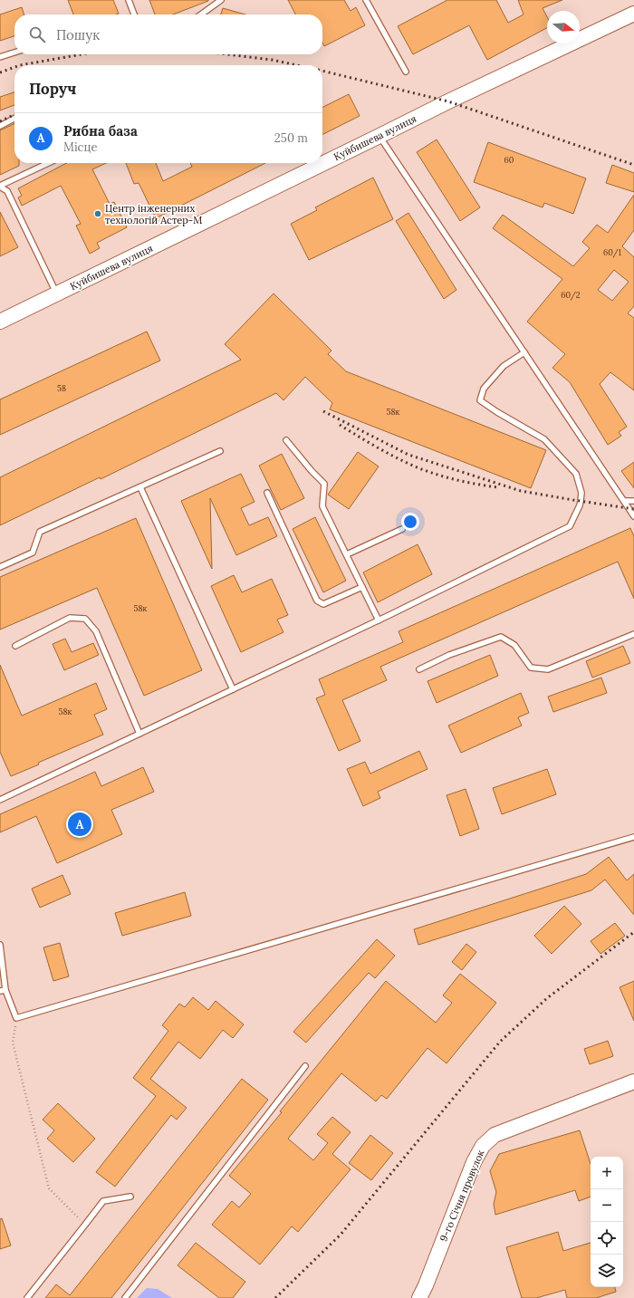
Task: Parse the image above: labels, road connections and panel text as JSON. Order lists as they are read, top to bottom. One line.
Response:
{"streets":{"main road":["Куйбишева вулиця","9-го Січня провулок"]},"places":["Центр інженерних технологій Астер-М"],"house_numbers":["60","60/1","60/2","58","58к","58к","58к"],"north":"right","page":{"search":"Пошук","heading":"Поруч","list":[{"mark":"A","name":"Рибна база","note":"Місце","value":"250 m"}],"pins":"A","map_buttons":["+","−"]}}
